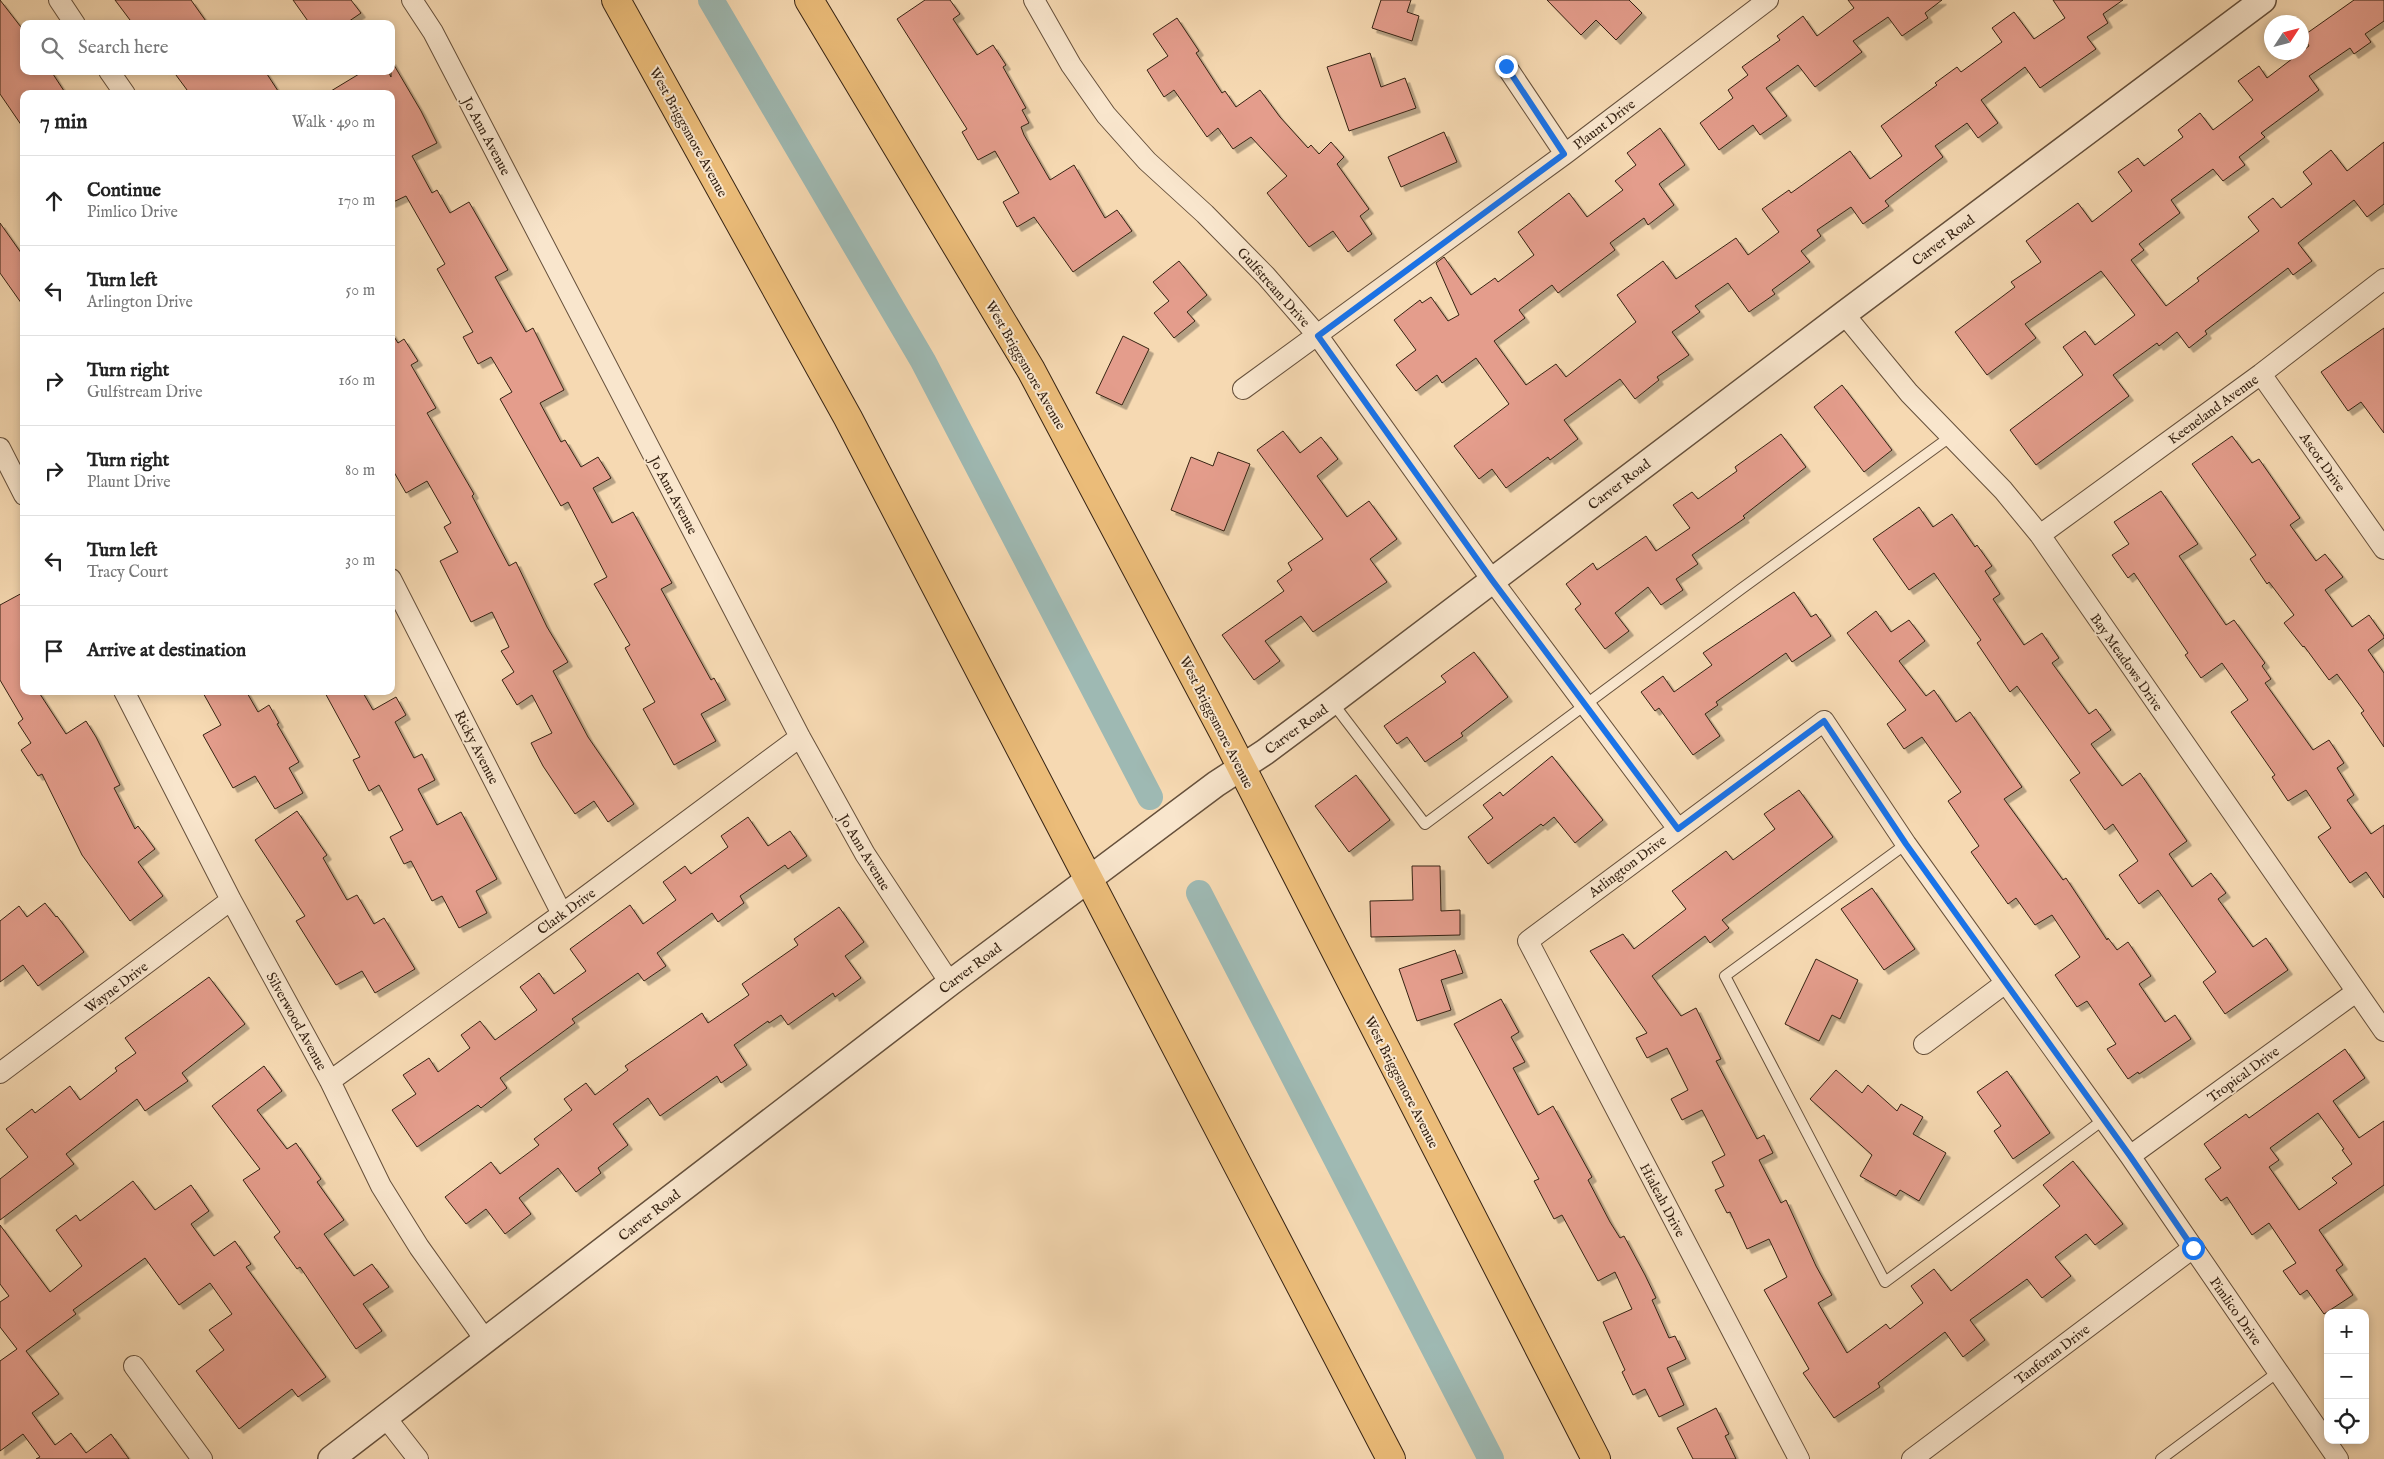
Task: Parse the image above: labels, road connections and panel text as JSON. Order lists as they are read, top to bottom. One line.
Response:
{"streets":{"main road":["West Briggsmore Avenue"],"street":["Plaunt Drive","Jo Ann Avenue","Carver Road","Gulfstream Drive","Keeneland Avenue","Ascot Drive","Bay Meadows Drive","Ricky Avenue","Arlington Drive","Clark Drive","Wayne Drive","Silverwood Avenue","Tropical Drive","Hialeah Drive","Pimlico Drive","Tanforan Drive"]},"crossings":[["Plaunt Drive","Gulfstream Drive"],["West Briggsmore Avenue","Carver Road"],["Jo Ann Avenue","Carver Road"],["Jo Ann Avenue","Clark Drive"],["Carver Road","Gulfstream Drive"],["Carver Road","Bay Meadows Drive"],["Carver Road","Silverwood Avenue"],["Gulfstream Drive","Arlington Drive"],["Keeneland Avenue","Ascot Drive"],["Keeneland Avenue","Bay Meadows Drive"],["Bay Meadows Drive","Tropical Drive"],["Ricky Avenue","Clark Drive"],["Arlington Drive","Hialeah Drive"],["Arlington Drive","Pimlico Drive"],["Clark Drive","Silverwood Avenue"],["Wayne Drive","Silverwood Avenue"],["Tropical Drive","Pimlico Drive"],["Pimlico Drive","Tanforan Drive"]],"north":"top right","page":{"search":"Search here","heading":["7 min","Walk · 490 m"],"list":[["Continue","Pimlico Drive","170 m"],["Turn left","Arlington Drive","50 m"],["Turn right","Gulfstream Drive","160 m"],["Turn right","Plaunt Drive","80 m"],["Turn left","Tracy Court","30 m"],"Arrive at destination"],"map_buttons":["+","−"]}}
